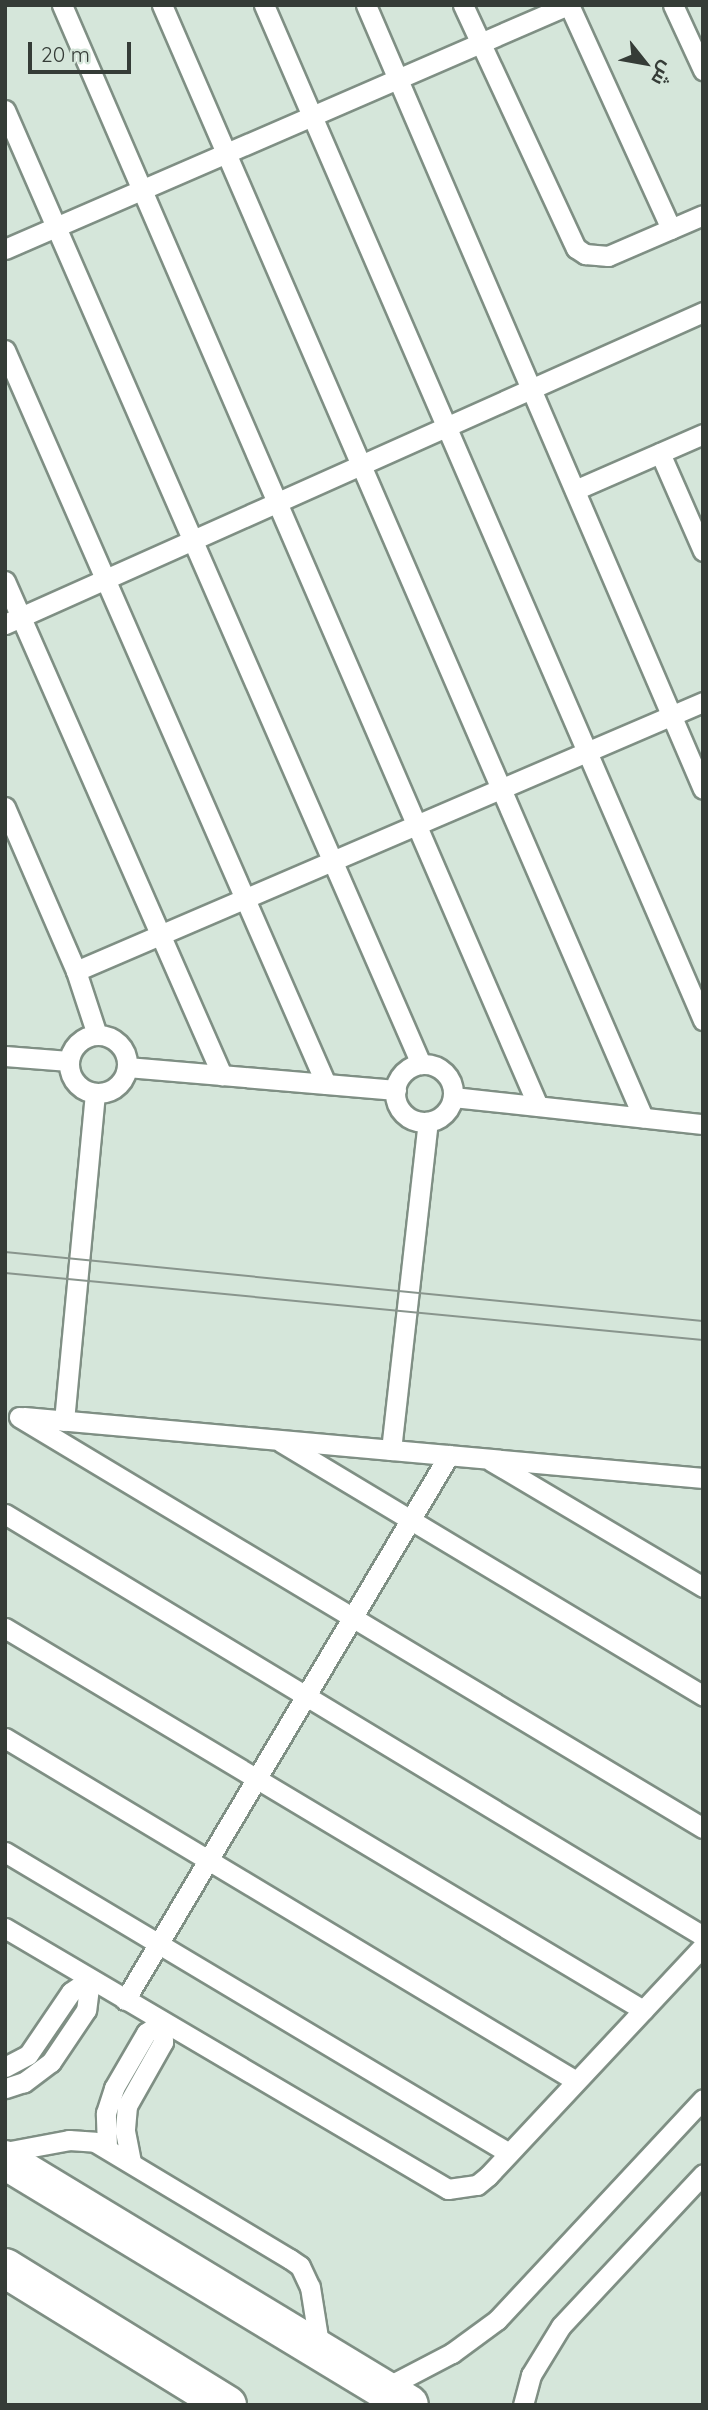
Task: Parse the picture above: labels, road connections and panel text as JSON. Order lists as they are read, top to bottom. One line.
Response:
{"scale_bar":"20 m","north":"bottom right"}
